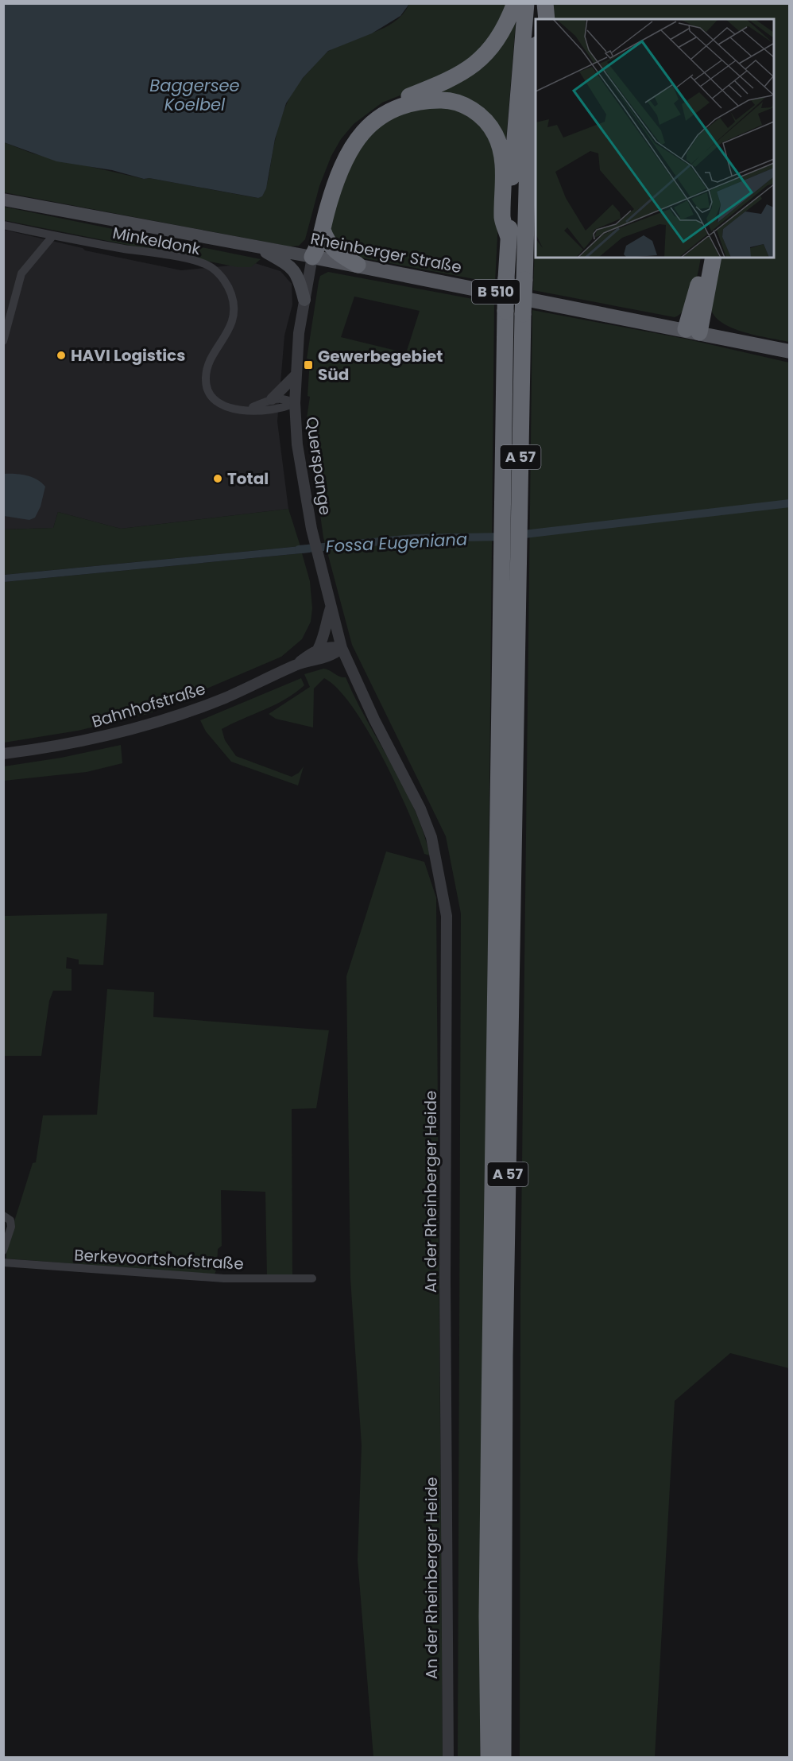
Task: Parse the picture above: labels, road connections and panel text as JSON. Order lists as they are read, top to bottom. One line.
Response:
{"streets":{"highway":["A 57"],"main road":["Rheinberger Straße","B 510"],"street":["Minkeldonk","Querspange","Bahnhofstraße","An der Rheinberger Heide","Berkevoortshofstraße"]},"crossings":[["Minkeldonk","Querspange"],["Rheinberger Straße","Querspange"],["Querspange","Bahnhofstraße"],["Querspange","An der Rheinberger Heide"],["Bahnhofstraße","An der Rheinberger Heide"]],"water":["Baggersee Koelbel","Fossa Eugeniana"],"places":{"other":["HAVI Logistics","Total"],"transit":["Gewerbegebiet Süd"]}}
